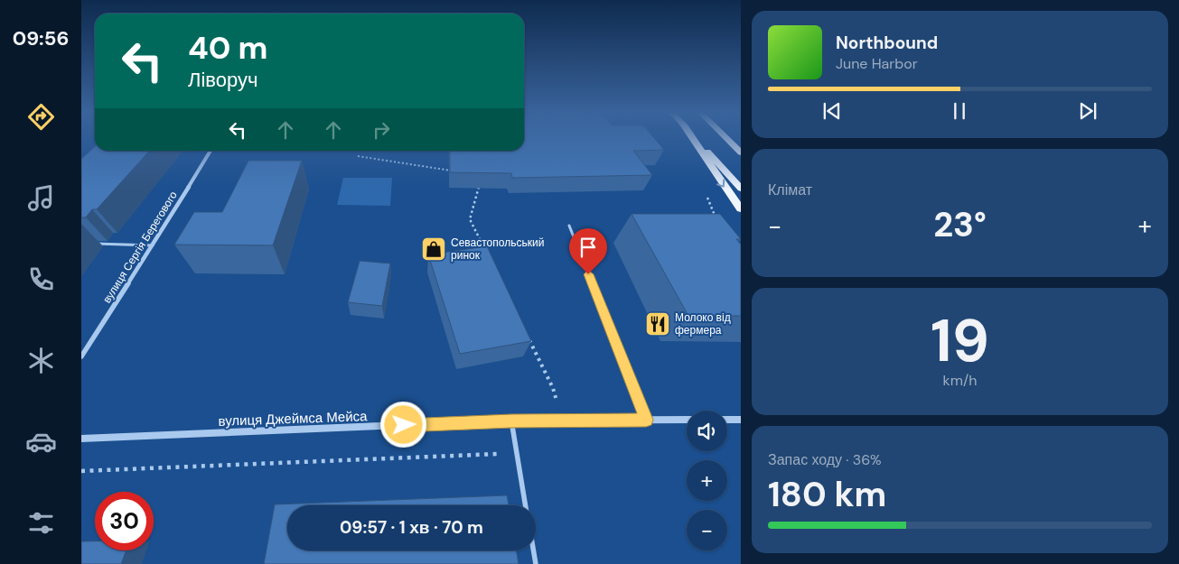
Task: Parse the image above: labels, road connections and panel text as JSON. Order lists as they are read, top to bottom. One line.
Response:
{"streets":{"street":["вулиця Сергія Берегового","вулиця Джеймса Мейса"]},"places":{"shop":["Севастопольський ринок"],"restaurant":["Молоко від фермера"]},"page":{"tabs":"09:56","turn":["40 m","Ліворуч"],"song":["Northbound","June Harbor"],"tile":["Клімат",["19","km/h"],["Запас ходу · 36%","180 km"]],"heat":["−","23°","+"],"map_buttons":["+","−"],"limit":"30","trip":"09:57 · 1 хв · 70 m"}}
